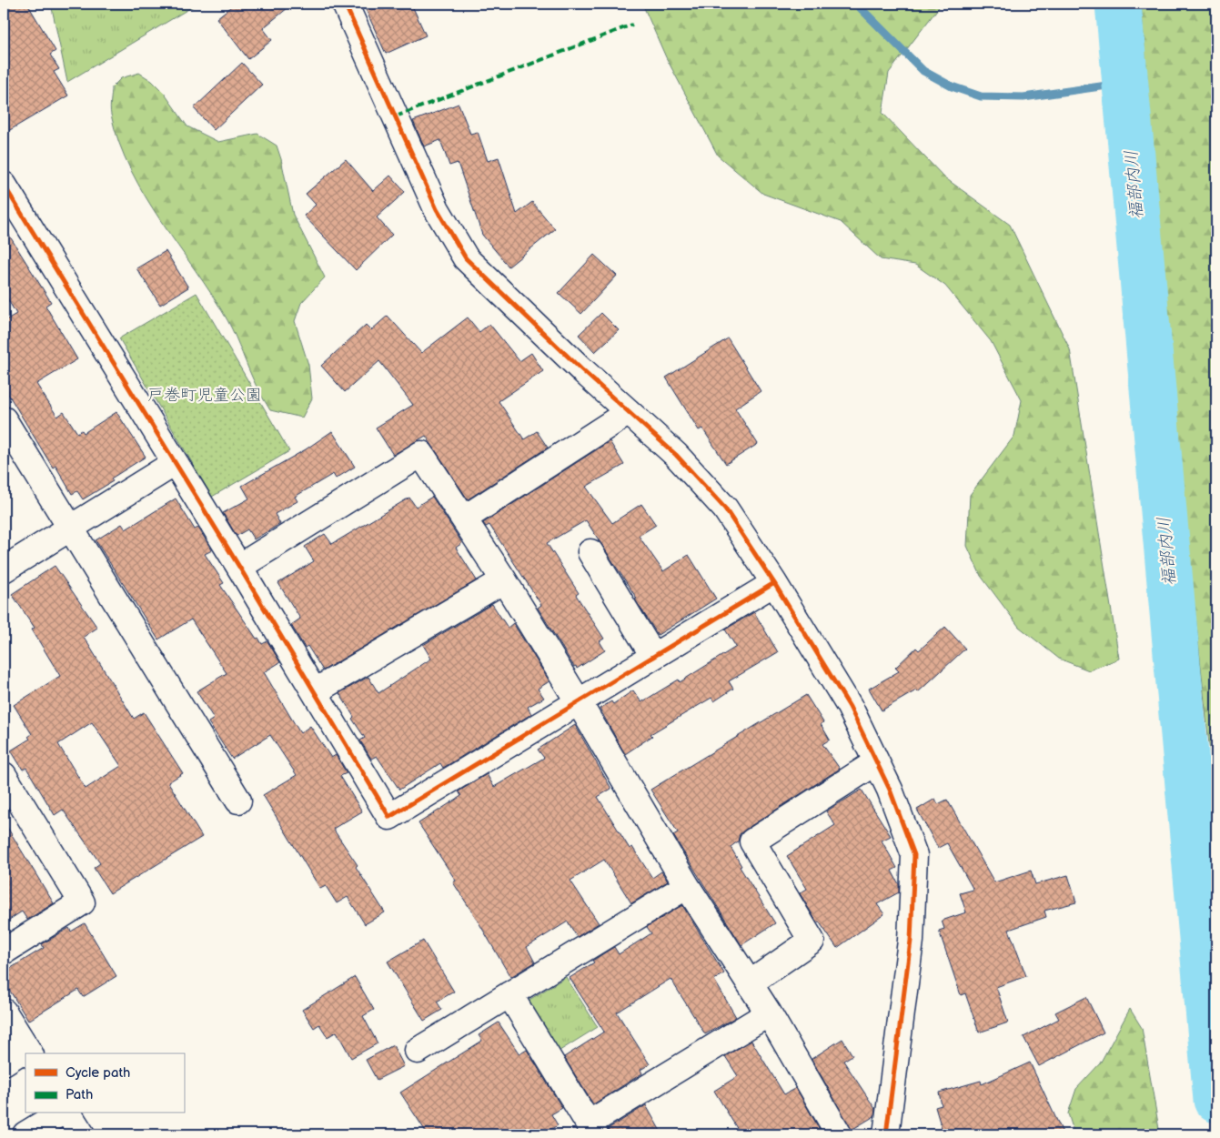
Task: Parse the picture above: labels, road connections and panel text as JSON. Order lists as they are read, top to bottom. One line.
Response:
{"water":["福部内川"],"parks":["戸巻町児童公園"],"legend":["Cycle path","Path"]}
